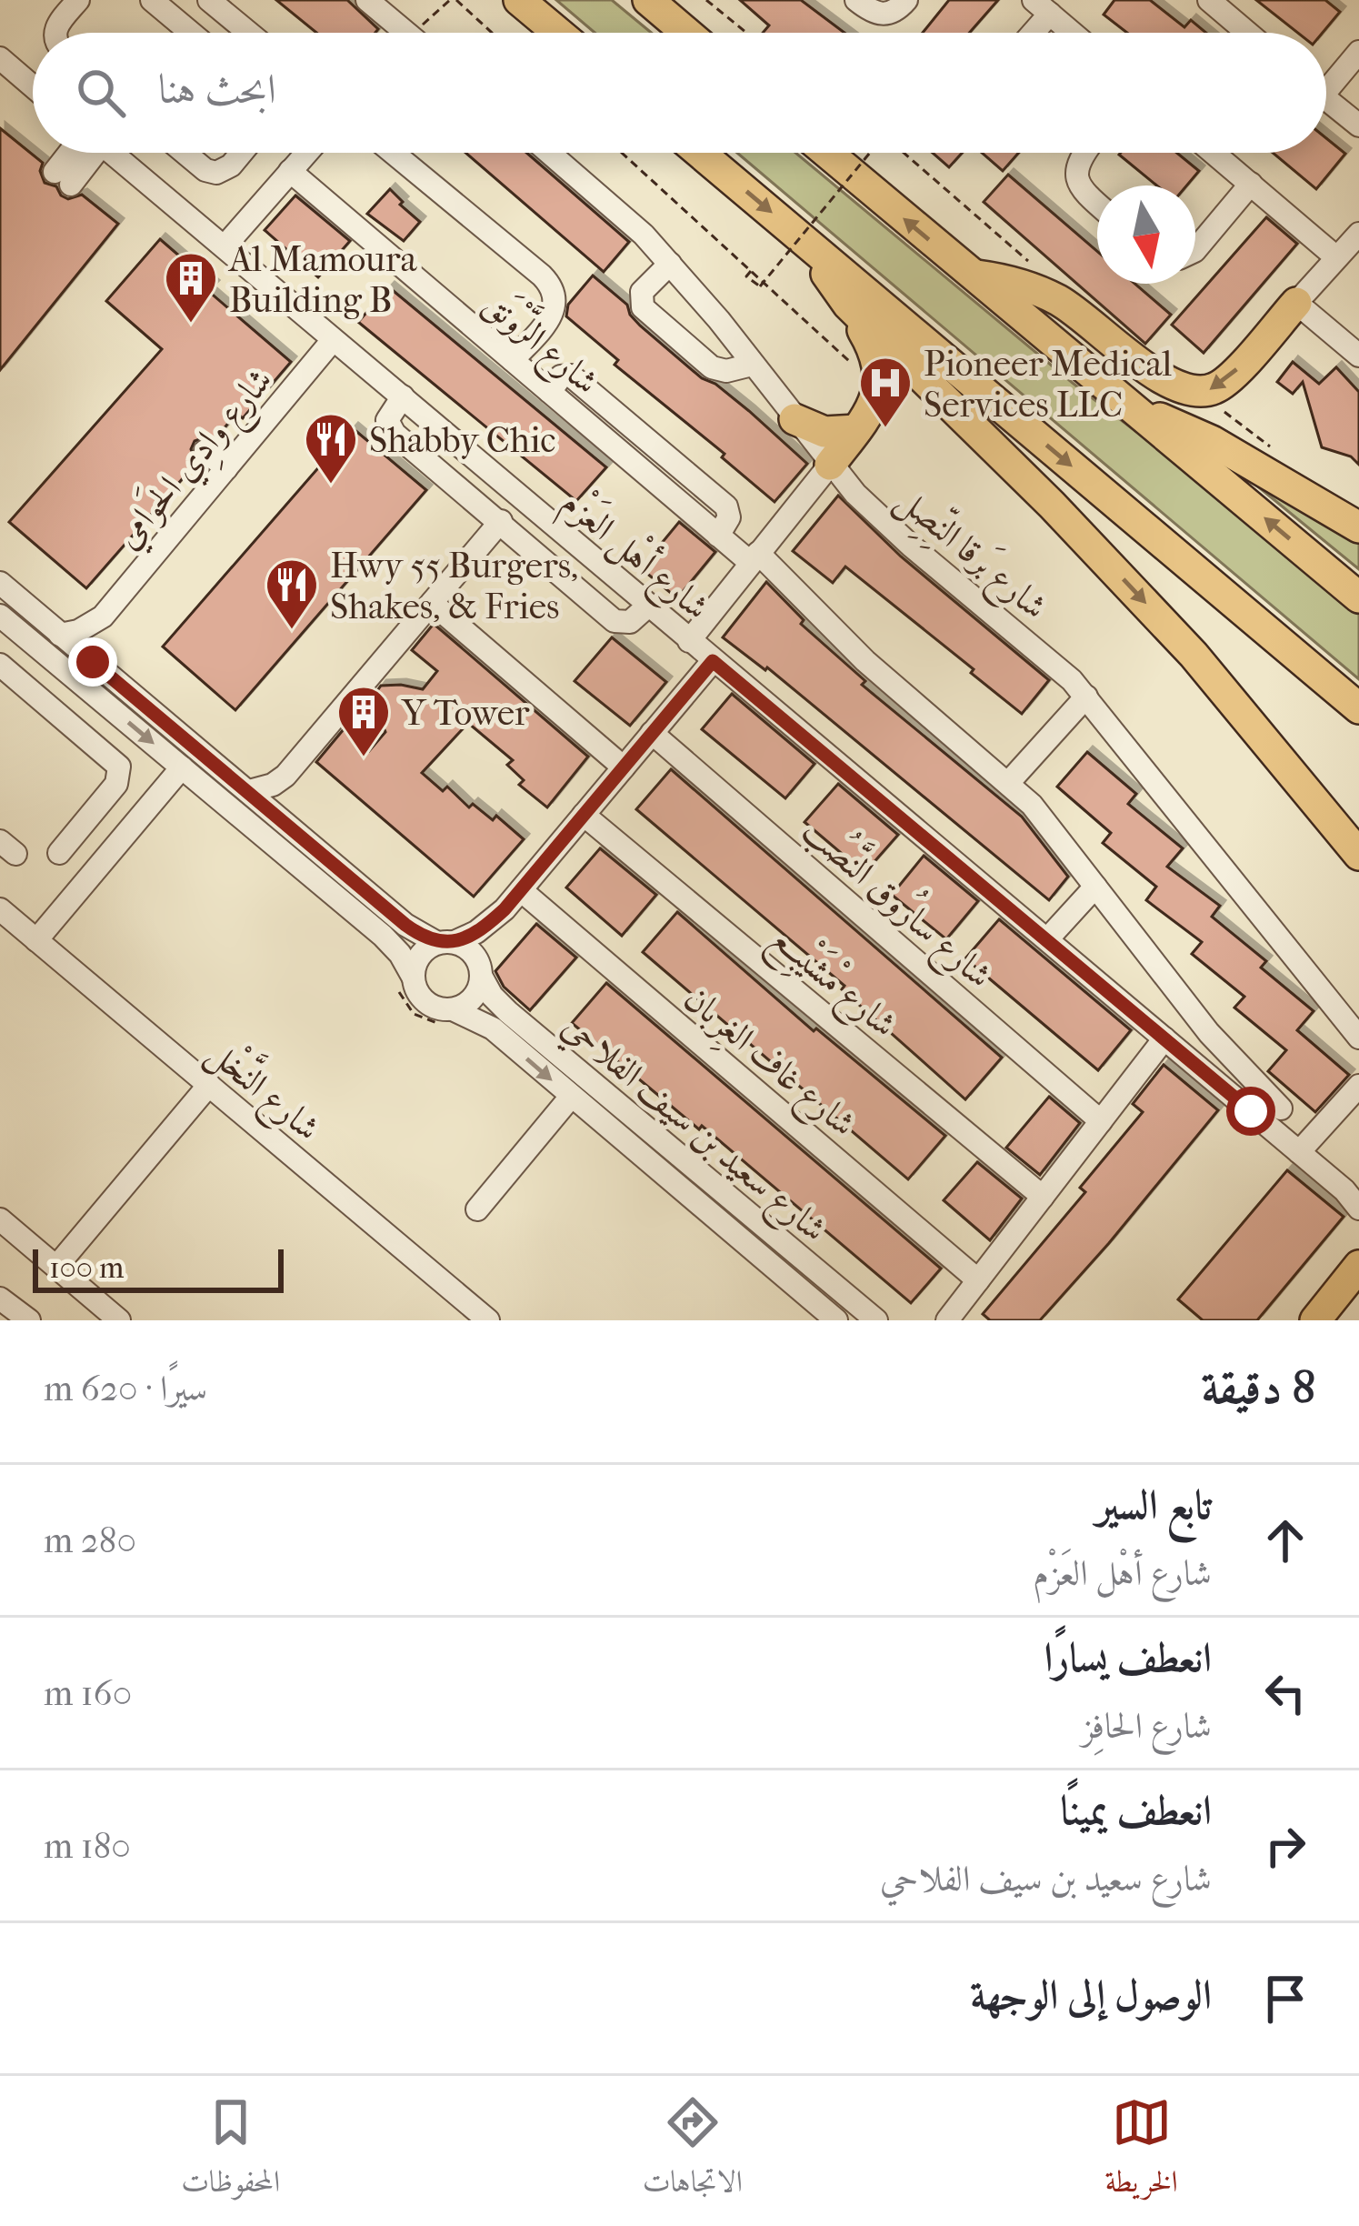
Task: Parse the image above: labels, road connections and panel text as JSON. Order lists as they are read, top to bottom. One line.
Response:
{"streets":{"street":["شارع الرَّوْنَق","شارع وادِي الحَوامي","شارع بَرقا النِّصِل","شارع أهْل العَزْم","شارع سارُوق النَّصُب","شارع مْشَيْبِع","شارع غاف الغِربان","شارع النَّخْل","شارع سعيد بن سيف الفلاحي"]},"crossings":[["شارع وادِي الحَوامي","شارع أهْل العَزْم"]],"places":{"building":["Al Mamoura Building B","Y Tower"],"hospital":["Pioneer Medical Services LLC"],"restaurant":["Shabby Chic","Hwy 55 Burgers, Shakes, & Fries"]},"scale_bar":"100 m","north":"bottom","page":{"search":"ابحث هنا","scale":"100 m","heading":["8 دقيقة","سيرًا · 620 m"],"list":[["تابع السير","شارع أهْل العَزْم","280 m"],["انعطف يسارًا","شارع الحافِز","160 m"],["انعطف يمينًا","شارع سعيد بن سيف الفلاحي","180 m"],"الوصول إلى الوجهة"],"nav":["الخريطة","الاتجاهات","المحفوظات"]}}
